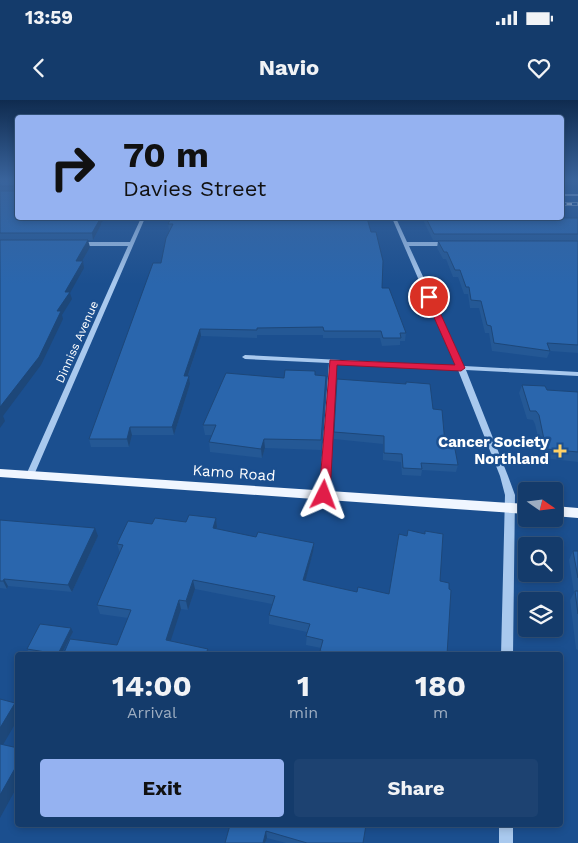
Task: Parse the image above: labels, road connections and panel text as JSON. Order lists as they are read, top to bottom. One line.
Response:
{"streets":{"main road":["Kamo Road"],"street":["Dinniss Avenue"]},"crossings":[["Dinniss Avenue","Kamo Road"]],"places":{"health":["Cancer Society Northland"]},"north":"right","page":{"status":"13:59","header":"Navio","turn":["70 m","Davies Street"],"eta":["14:00","Arrival","1","min","180","m"],"buttons":["Exit","Share"]}}
